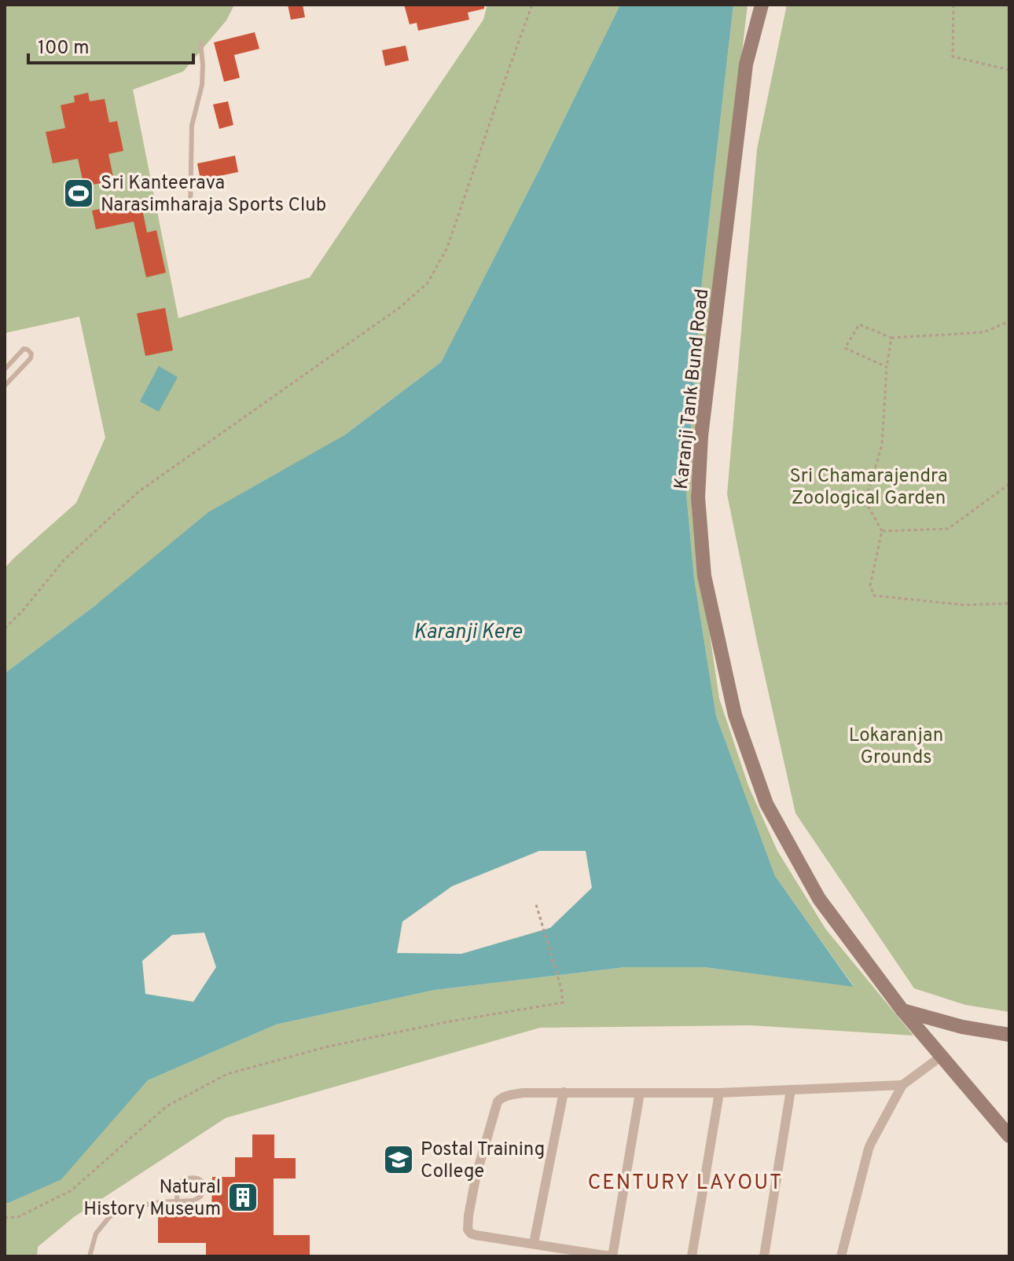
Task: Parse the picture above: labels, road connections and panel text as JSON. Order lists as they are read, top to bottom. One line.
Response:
{"streets":{"street":["Karanji Tank Bund Road"]},"districts":["CENTURY LAYOUT"],"water":["Karanji Kere"],"parks":["Sri Chamarajendra Zoological Garden","Lokaranjan Grounds"],"places":{"sports":["Sri Kanteerava Narasimharaja Sports Club"],"school or university":["Postal Training College"],"building":["Natural History Museum"]},"scale_bar":"100 m"}
